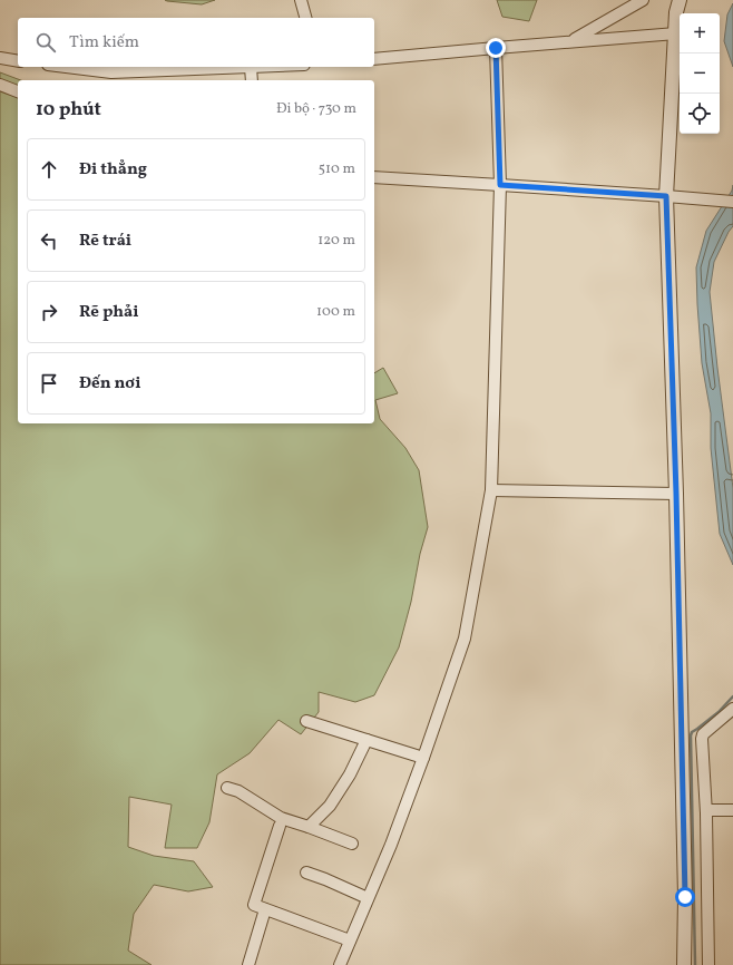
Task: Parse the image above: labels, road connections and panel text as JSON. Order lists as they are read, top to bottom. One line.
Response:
{"page":{"map_buttons":["+","−"],"search":"Tìm kiếm","heading":["10 phút","Đi bộ · 730 m"],"list":[["Đi thẳng","510 m"],["Rẽ trái","120 m"],["Rẽ phải","100 m"],"Đến nơi"]}}
